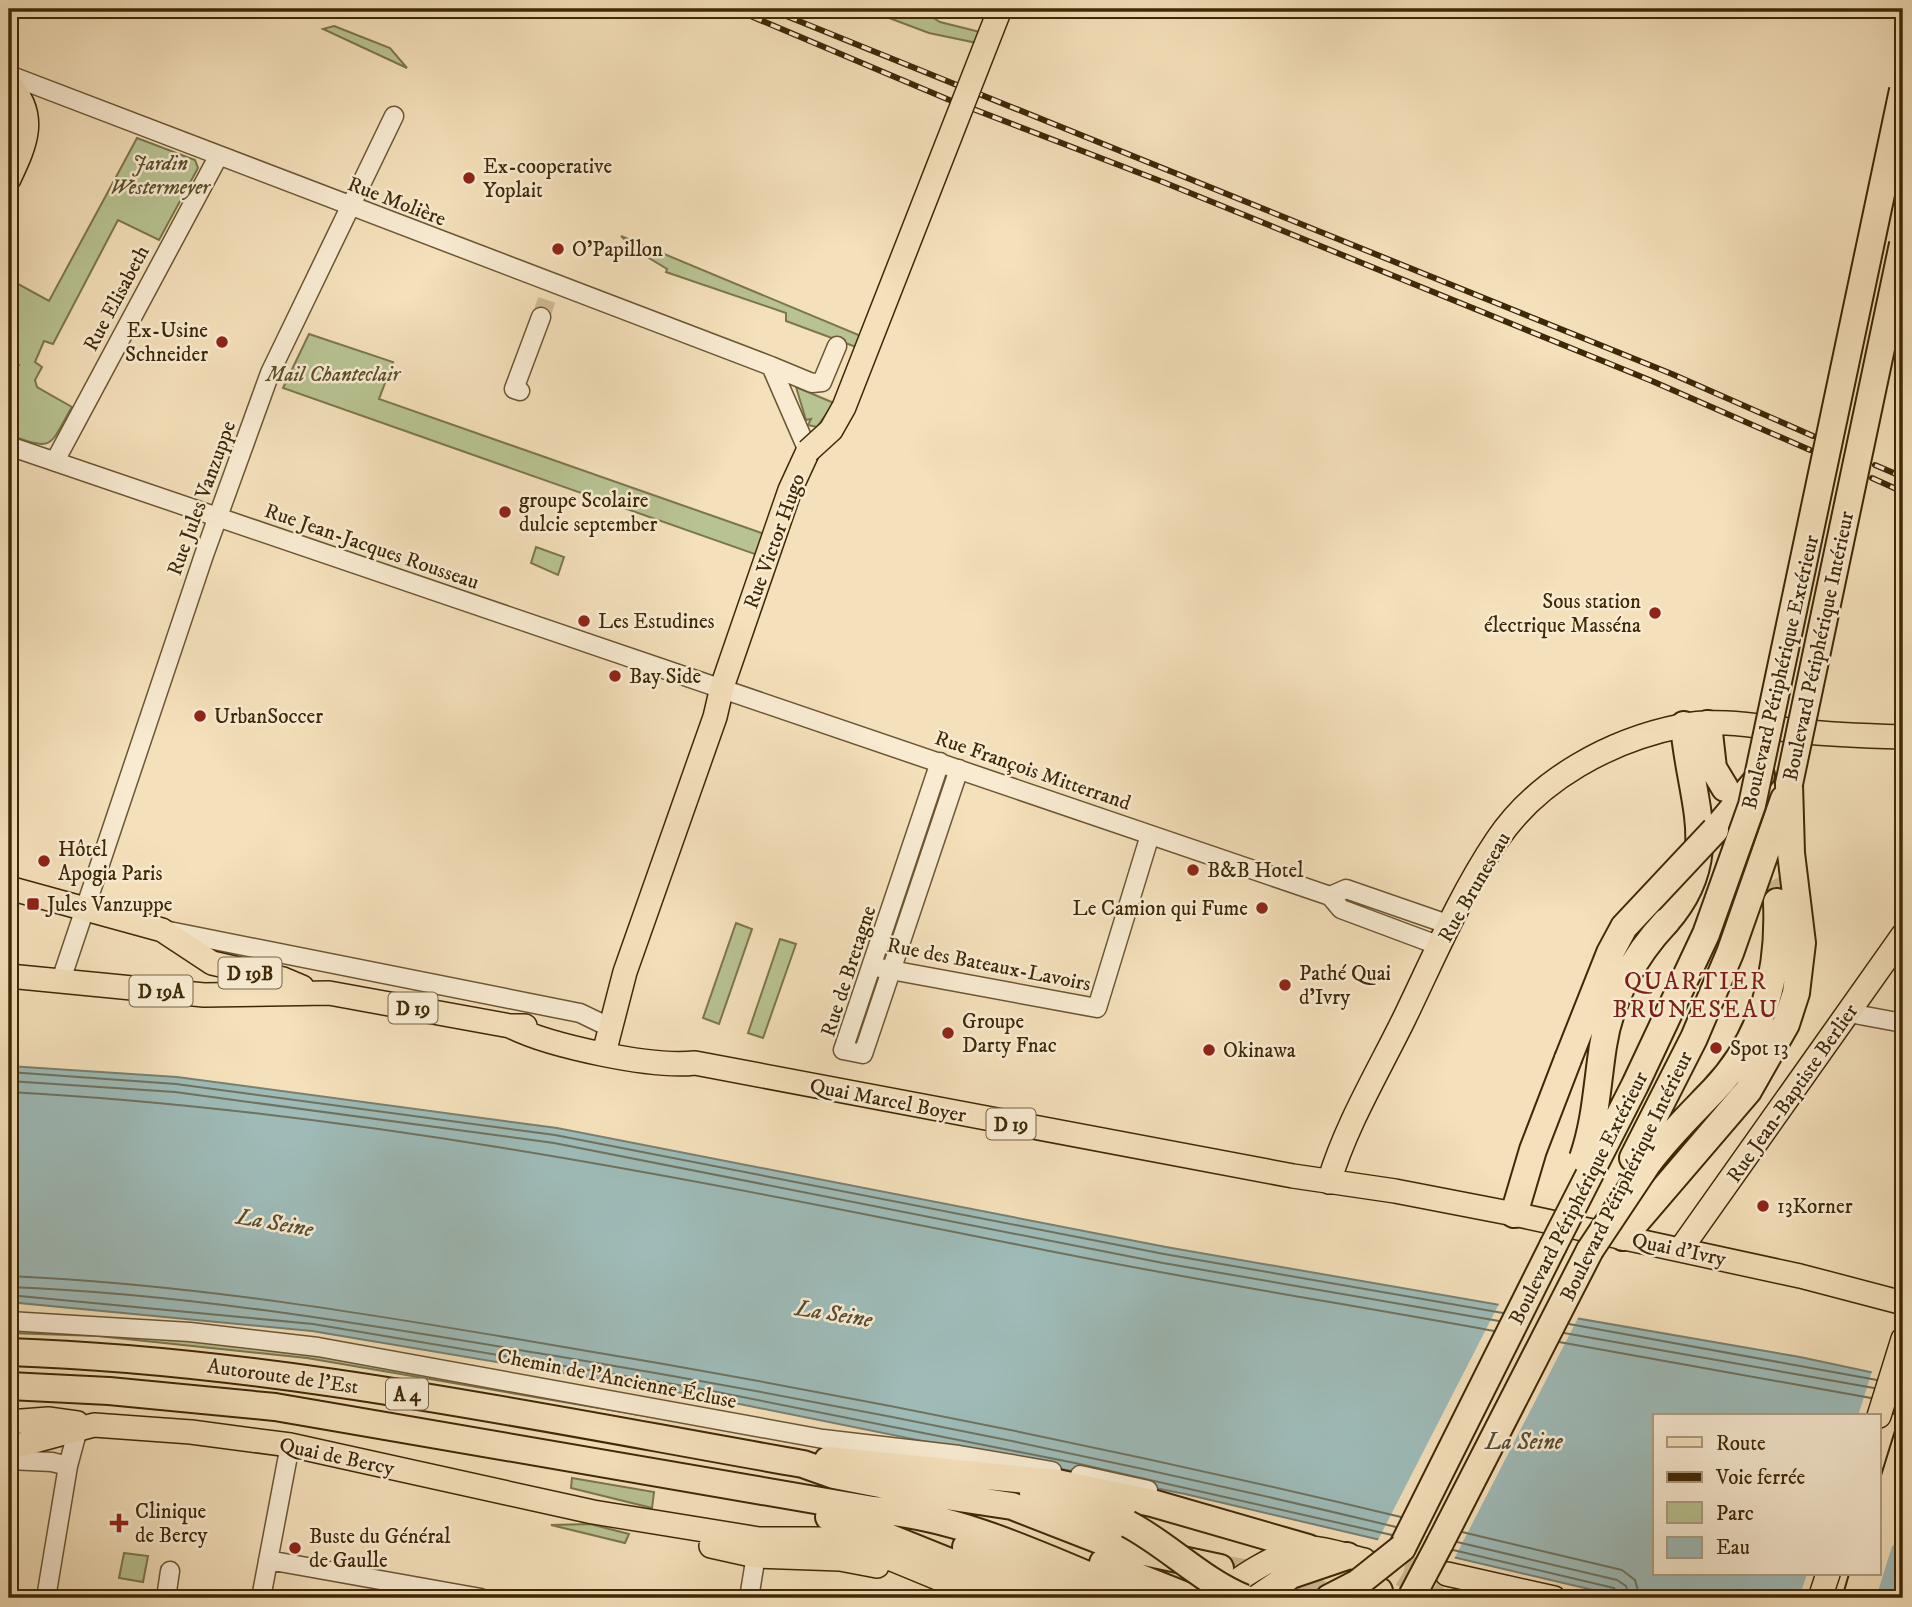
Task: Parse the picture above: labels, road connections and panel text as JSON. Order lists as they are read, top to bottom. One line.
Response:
{"streets":{"highway":["Boulevard Périphérique Intérieur","Boulevard Périphérique Extérieur","Autoroute de l’Est","A 4"],"main road":["Rue Victor Hugo","Rue Bruneseau","D 19B","D 19A","D 19","Rue Jean-Baptiste Berlier","Quai Marcel Boyer","Quai d'Ivry","Quai de Bercy"],"street":["Rue Molière","Rue Elisabeth","Rue Jules Vanzuppe","Rue Jean-Jacques Rousseau","Rue François Mitterrand","Rue des Bateaux-Lavoirs","Rue de Bretagne","Chemin de l'Ancienne Écluse"]},"crossings":[["Rue Molière","Rue Elisabeth"],["Rue Molière","Rue Jules Vanzuppe"],["Rue Elisabeth","Rue Jean-Jacques Rousseau"],["Rue Jules Vanzuppe","Rue Jean-Jacques Rousseau"],["Rue Jules Vanzuppe","D 19B"],["Rue Jules Vanzuppe","D 19A"],["Rue Victor Hugo","Rue Jean-Jacques Rousseau"],["Rue Victor Hugo","Rue François Mitterrand"],["Rue Victor Hugo","Quai Marcel Boyer"],["Rue Jean-Jacques Rousseau","Rue François Mitterrand"],["Rue François Mitterrand","Rue Bruneseau"],["Rue François Mitterrand","Rue des Bateaux-Lavoirs"],["Rue François Mitterrand","Rue de Bretagne"],["Rue Bruneseau","Quai Marcel Boyer"],["Rue Bruneseau","Quai d'Ivry"],["Rue des Bateaux-Lavoirs","Rue de Bretagne"],["D 19B","D 19A"],["D 19B","Quai Marcel Boyer"],["D 19A","Quai Marcel Boyer"],["Rue Jean-Baptiste Berlier","Quai d'Ivry"],["Quai Marcel Boyer","Quai d'Ivry"],["Autoroute de l’Est","A 4"]],"districts":["QUARTIER BRUNESEAU"],"water":["La Seine"],"parks":["Jardin Westermeyer","Mail Chanteclair"],"places":{"other":["Ex-cooperative Yoplait","O'Papillon","Ex-Usine Schneider","groupe Scolaire dulcie september","Sous station électrique Masséna","Les Estudines","Bay Side","UrbanSoccer","Hôtel Apogia Paris","B&B Hotel","Le Camion qui Fume","Pathé Quai d'Ivry","Groupe Darty Fnac","Spot 13","Okinawa","13Korner","Buste du Général de Gaulle"],"transit":["Jules Vanzuppe"],"health":["Clinique de Bercy"]},"legend":["Route","Voie ferrée","Parc","Eau"]}
